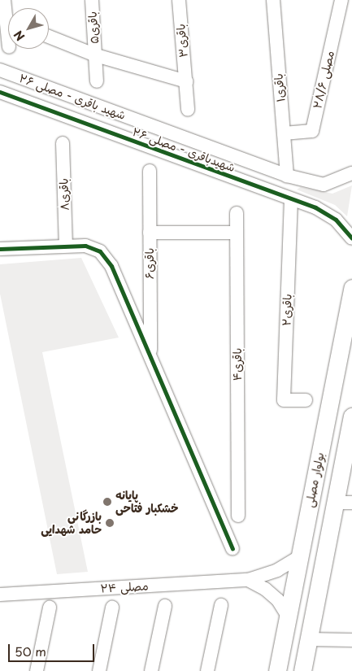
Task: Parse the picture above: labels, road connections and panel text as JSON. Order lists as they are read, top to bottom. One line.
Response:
{"streets":{"main road":["بولوار مصلی"],"street":["باقری۵","باقری۳","مصلی ۲۸/۶","باقری۱","شهید باقری - مصلی ۲۶","شهیدباقری - مصلی ۲۶","باقری۸","باقری۶","باقری۲","باقری۴","مصلی ۲۴"]},"crossings":[["مصلی ۲۸/۶","باقری۱"],["باقری۱","شهید باقری - مصلی ۲۶"],["شهیدباقری - مصلی ۲۶","باقری۲"]],"places":["پایانه خشکبار فتاحی","بازرگانی حامد شهدایی"],"scale_bar":"50 m","north":"bottom left"}
